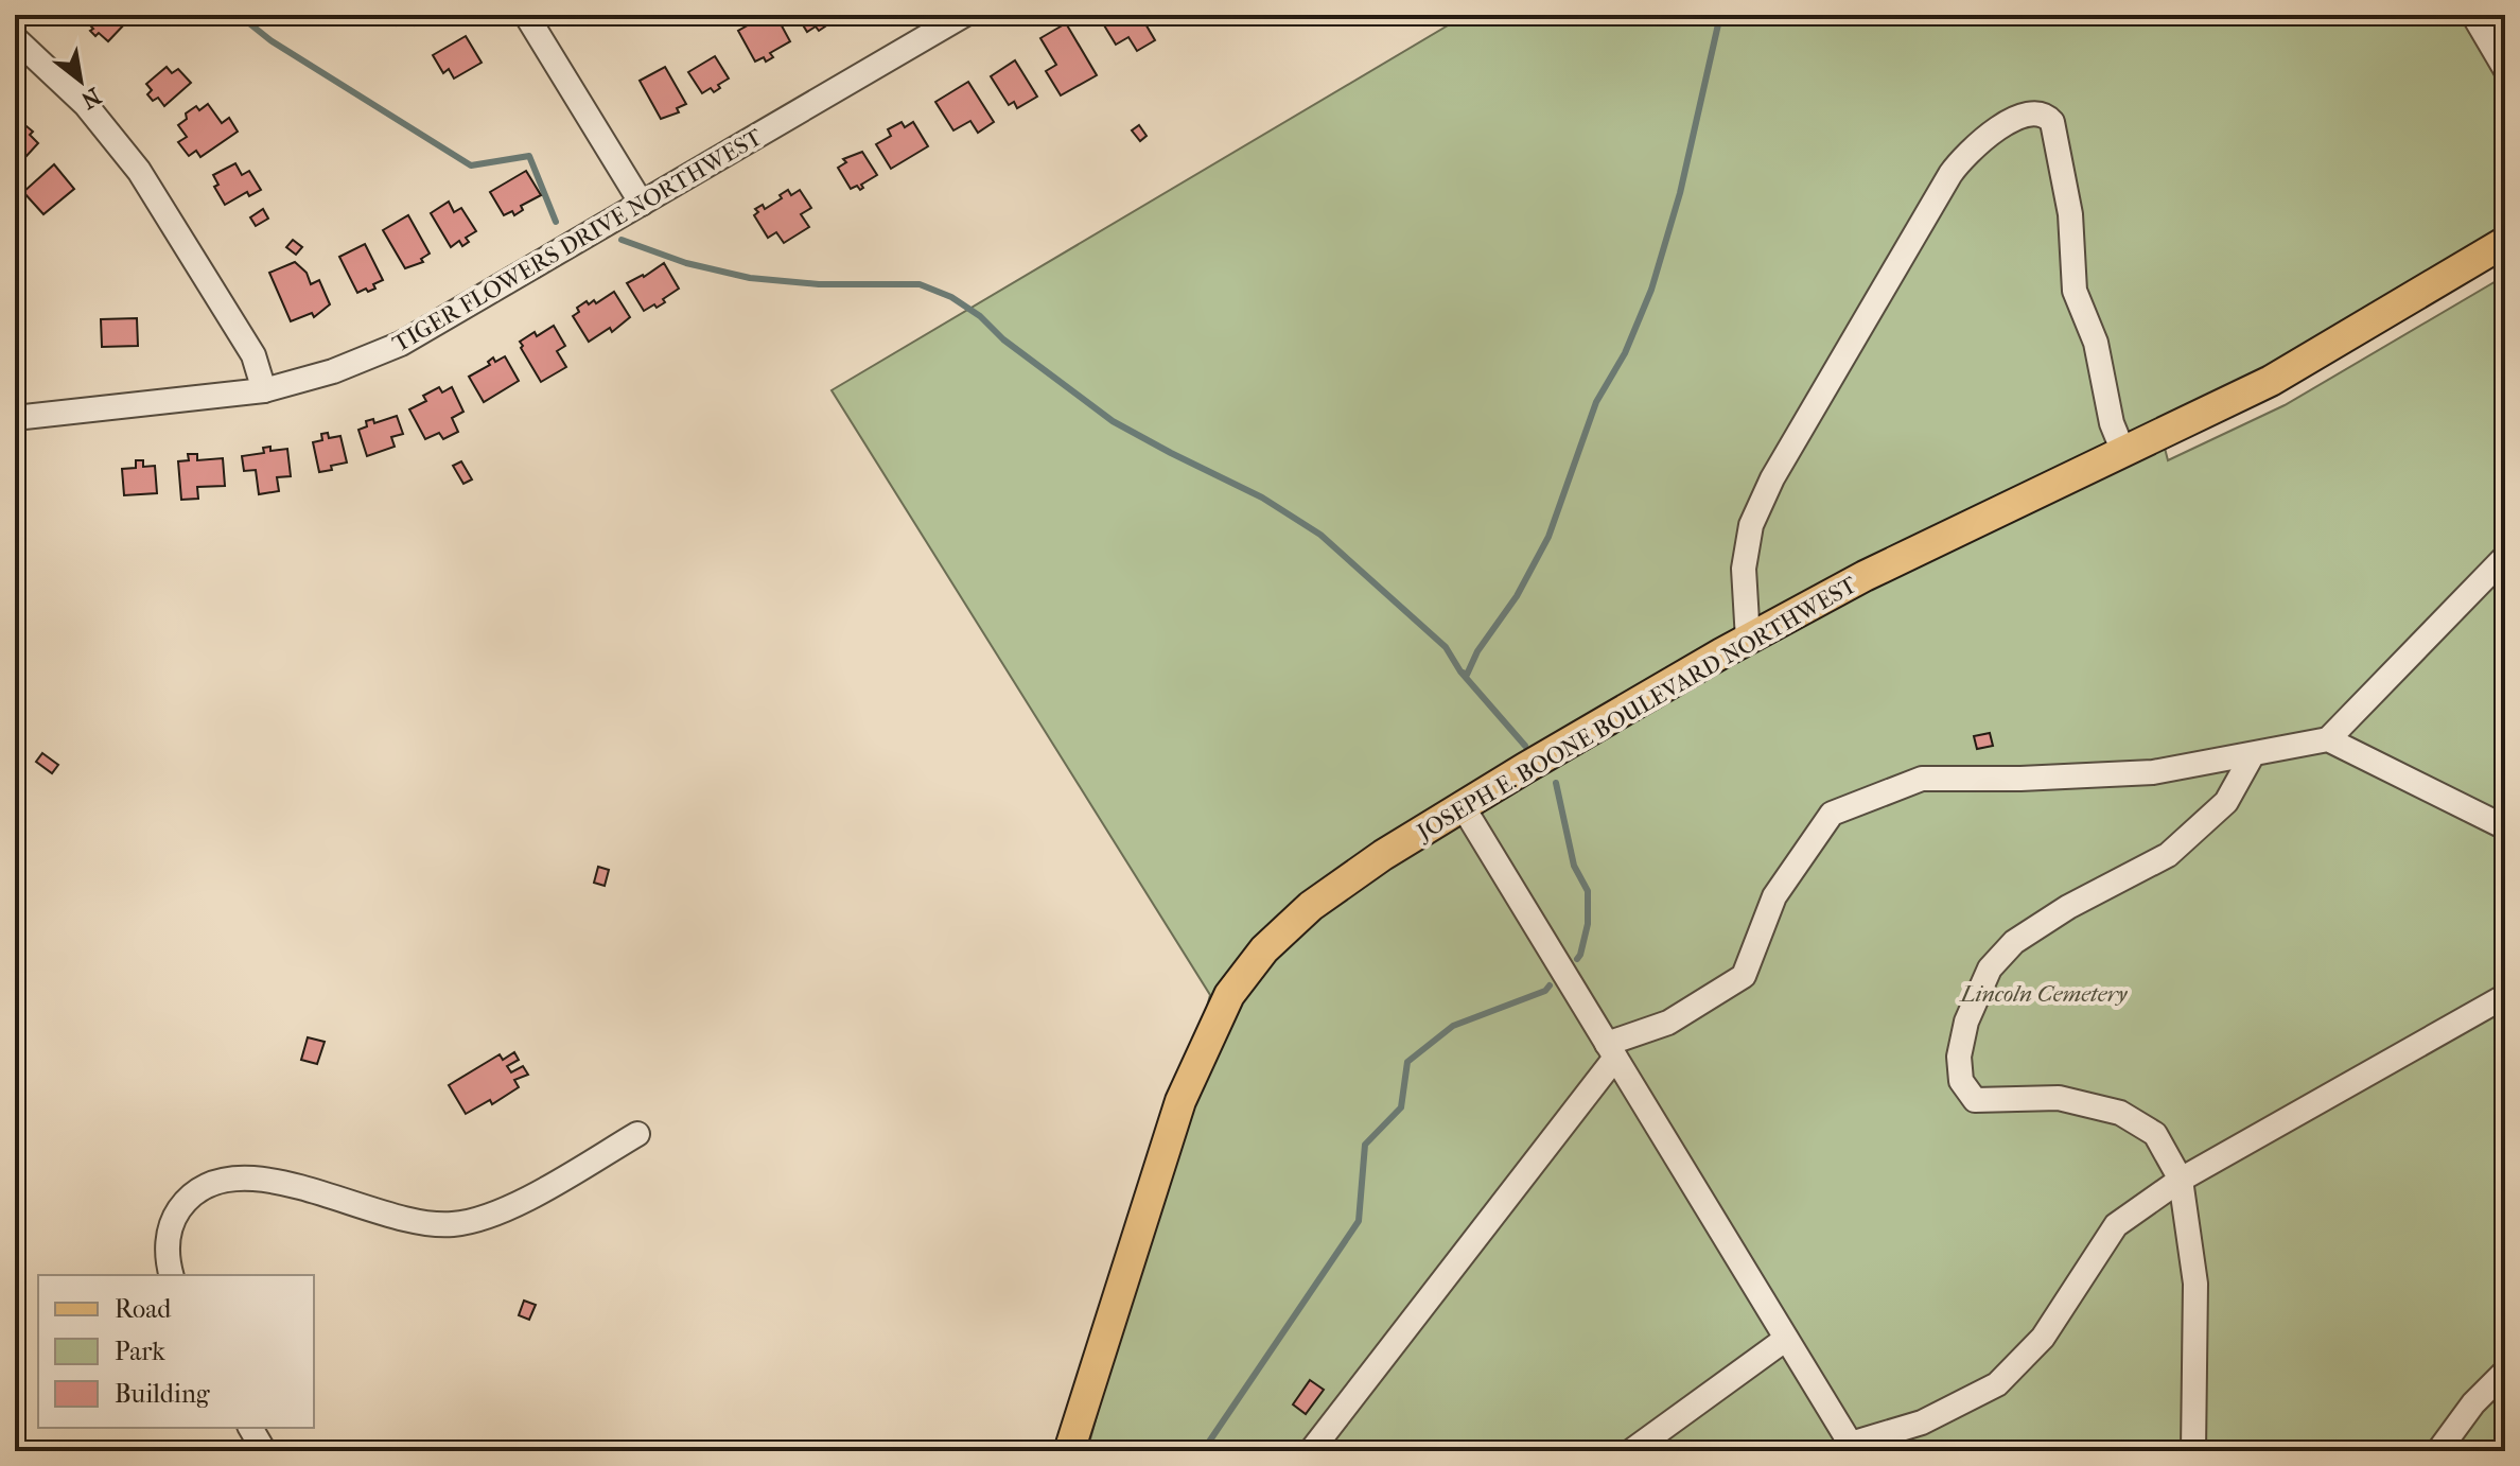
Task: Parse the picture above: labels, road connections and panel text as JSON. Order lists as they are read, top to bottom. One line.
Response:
{"streets":{"main road":["JOSEPH E. BOONE BOULEVARD NORTHWEST"],"street":["TIGER FLOWERS DRIVE NORTHWEST"]},"parks":["Lincoln Cemetery"],"legend":["Road","Park","Building"],"north":"bottom right"}
